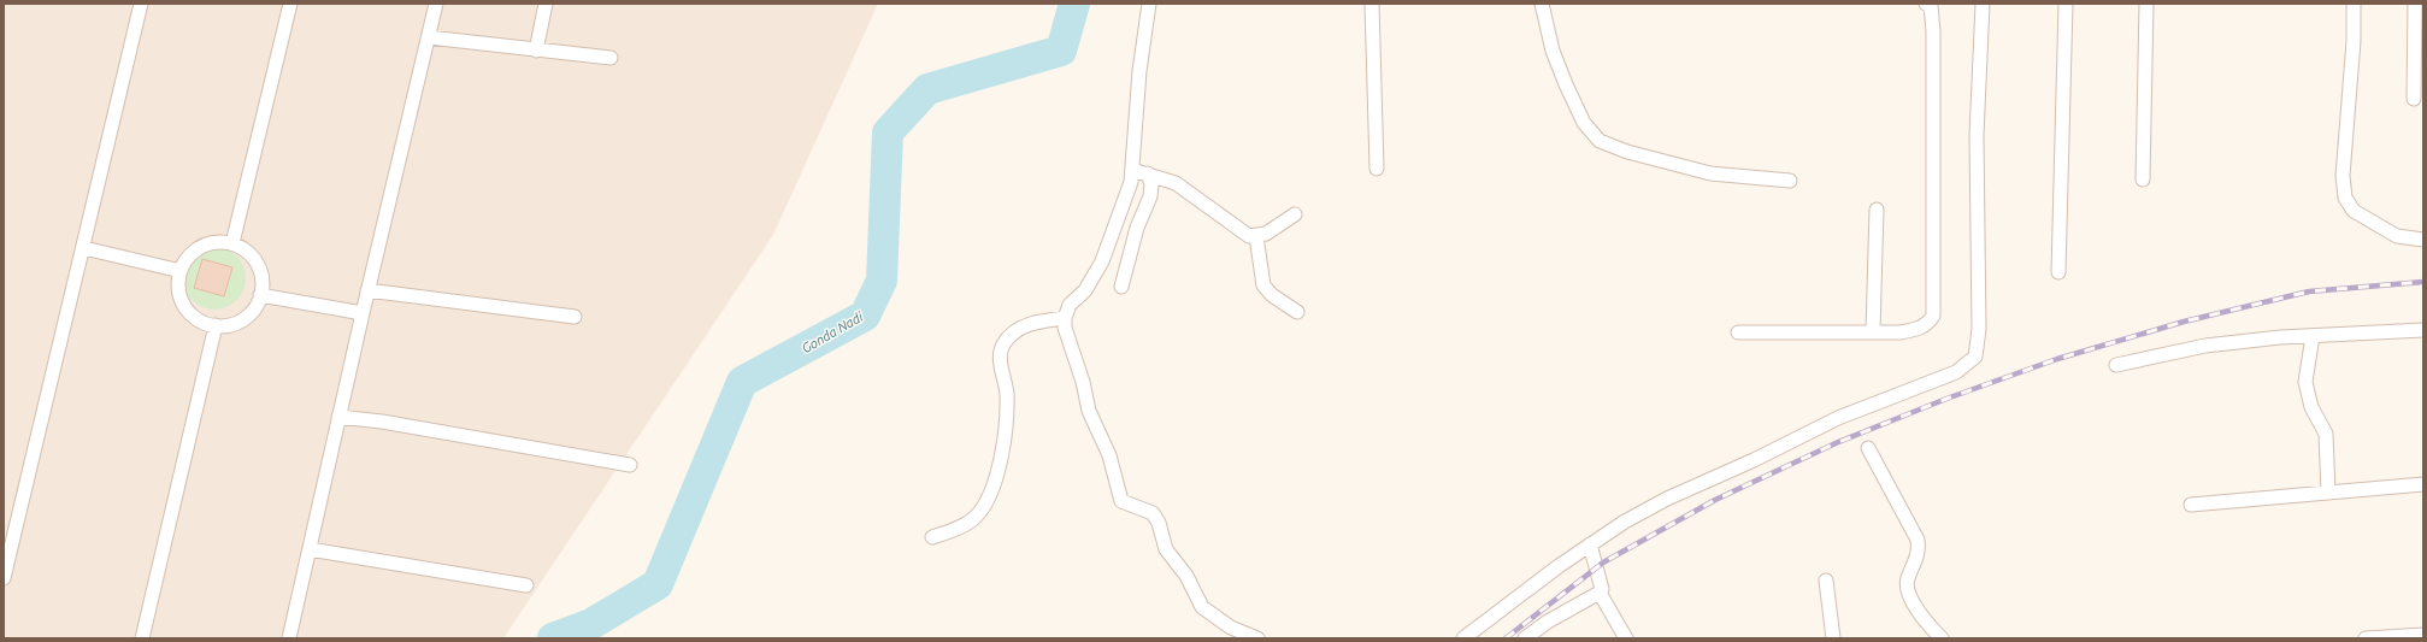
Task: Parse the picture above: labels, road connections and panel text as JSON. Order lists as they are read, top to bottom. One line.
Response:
{"water":["Gonda Nadi"]}
